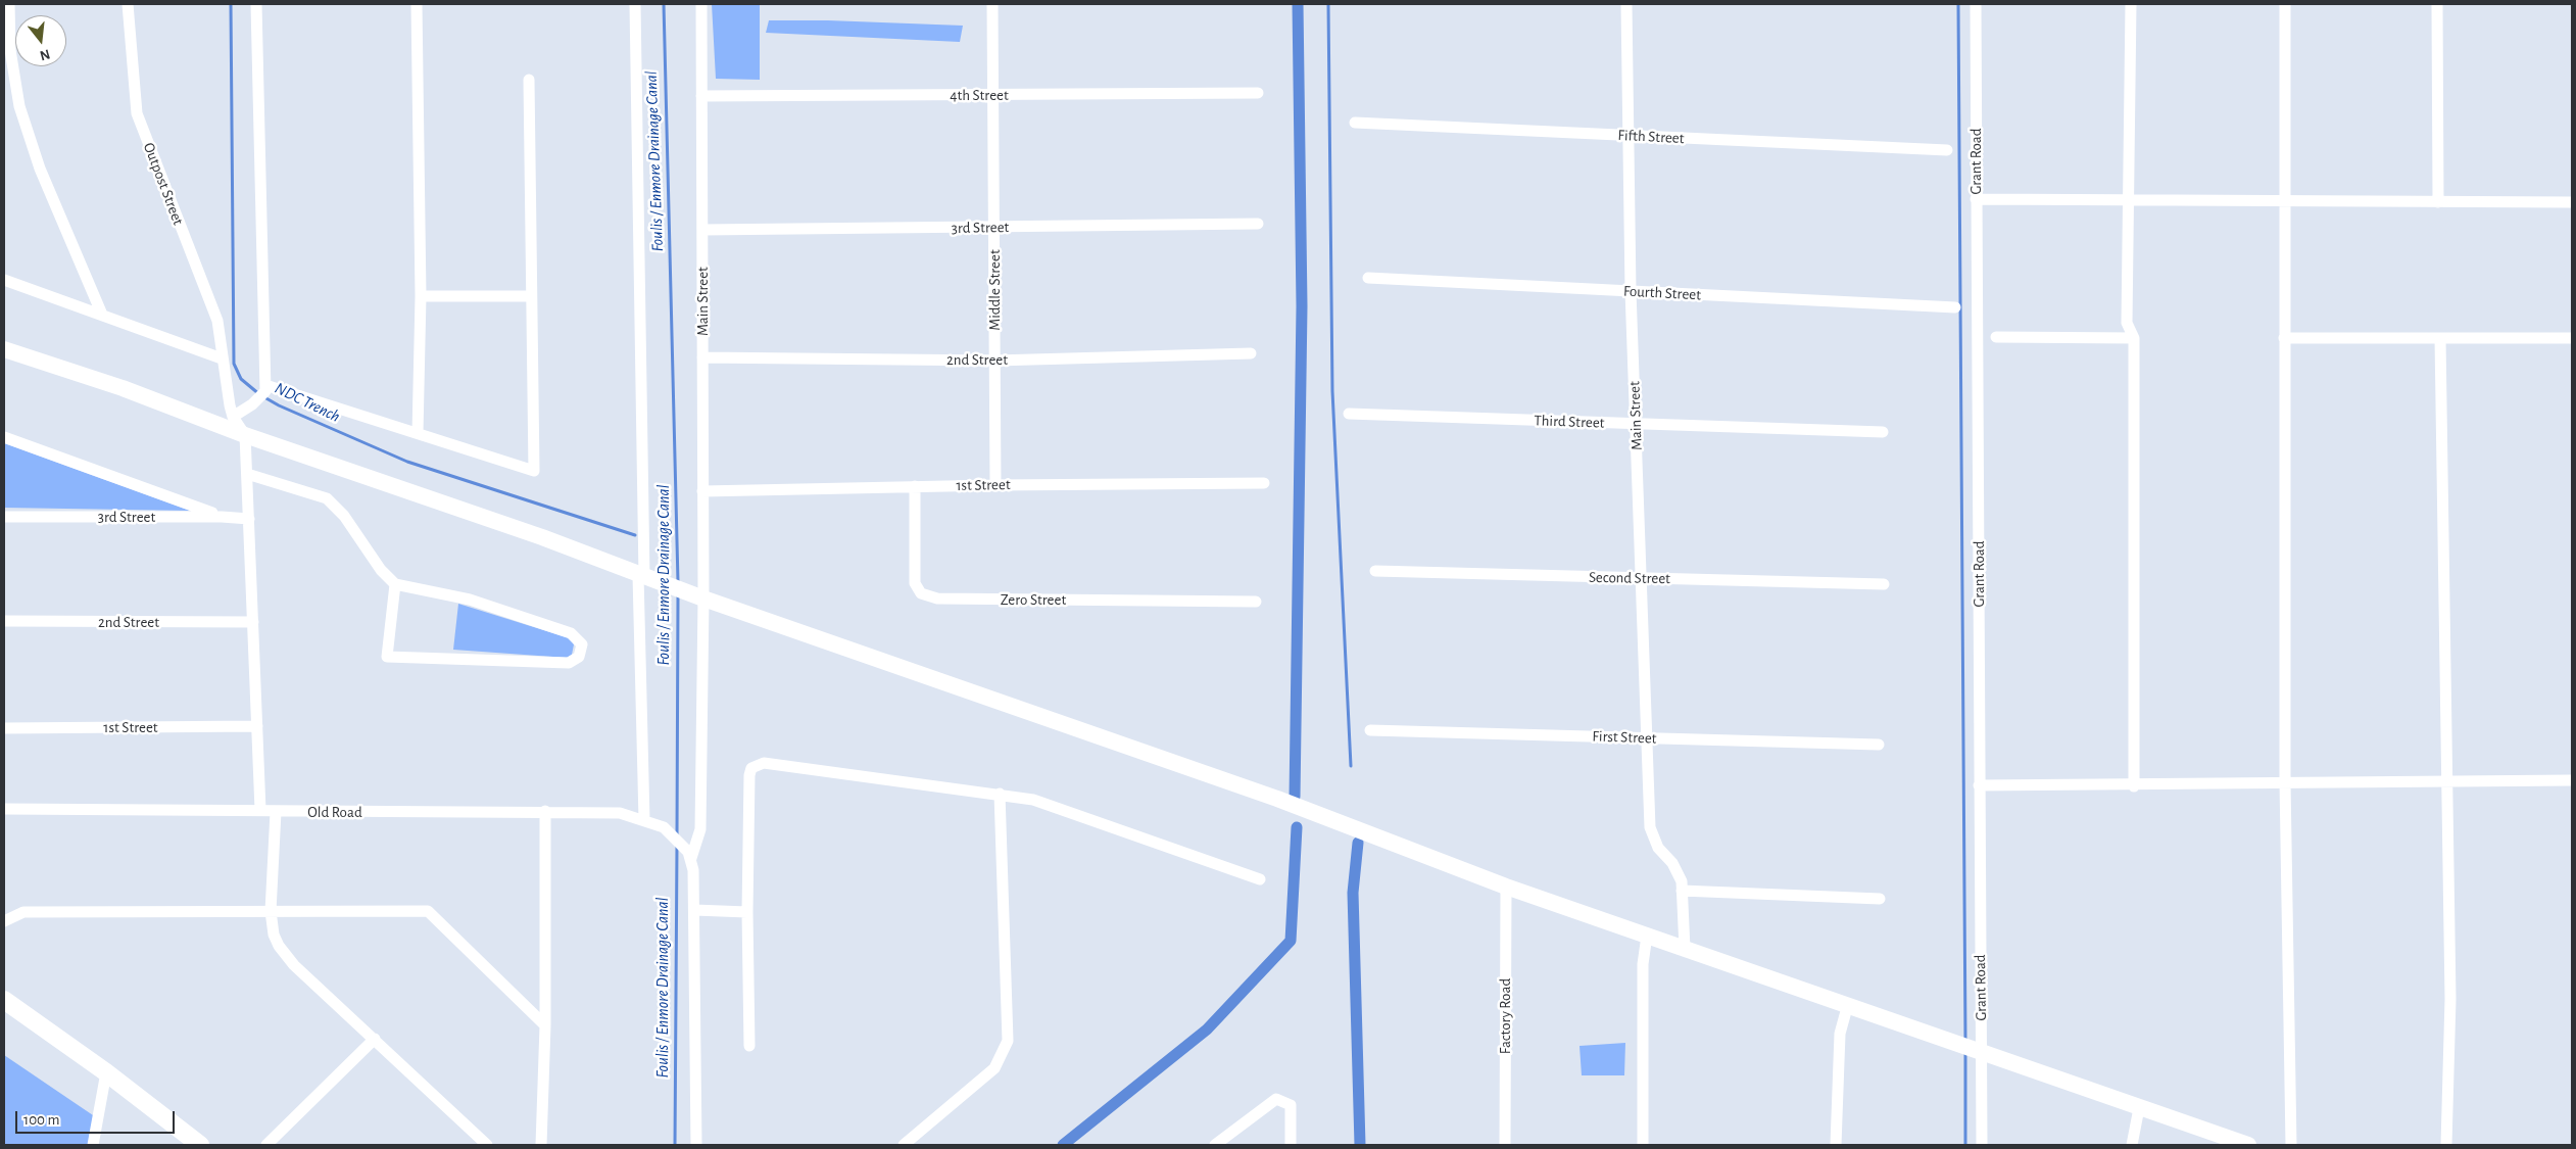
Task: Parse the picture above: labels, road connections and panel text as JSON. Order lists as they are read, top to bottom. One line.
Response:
{"streets":{"street":["4th Street","Fifth Street","Grant Road","Outpost Street","3rd Street","Middle Street","Fourth Street","Main Street","2nd Street","Third Street","1st Street","Second Street","Zero Street","First Street","Old Road","Factory Road"]},"crossings":[["4th Street","Middle Street"],["4th Street","Main Street"],["Fifth Street","Main Street"],["3rd Street","Middle Street"],["3rd Street","Main Street"],["Middle Street","2nd Street"],["Middle Street","1st Street"],["Fourth Street","Main Street"],["Main Street","2nd Street"],["Main Street","Third Street"],["Main Street","1st Street"],["Main Street","Second Street"],["Main Street","First Street"],["Main Street","Old Road"],["1st Street","Zero Street"]],"water":["Foulis / Enmore Drainage Canal","NDC Trench"],"scale_bar":"100 m","north":"bottom"}
